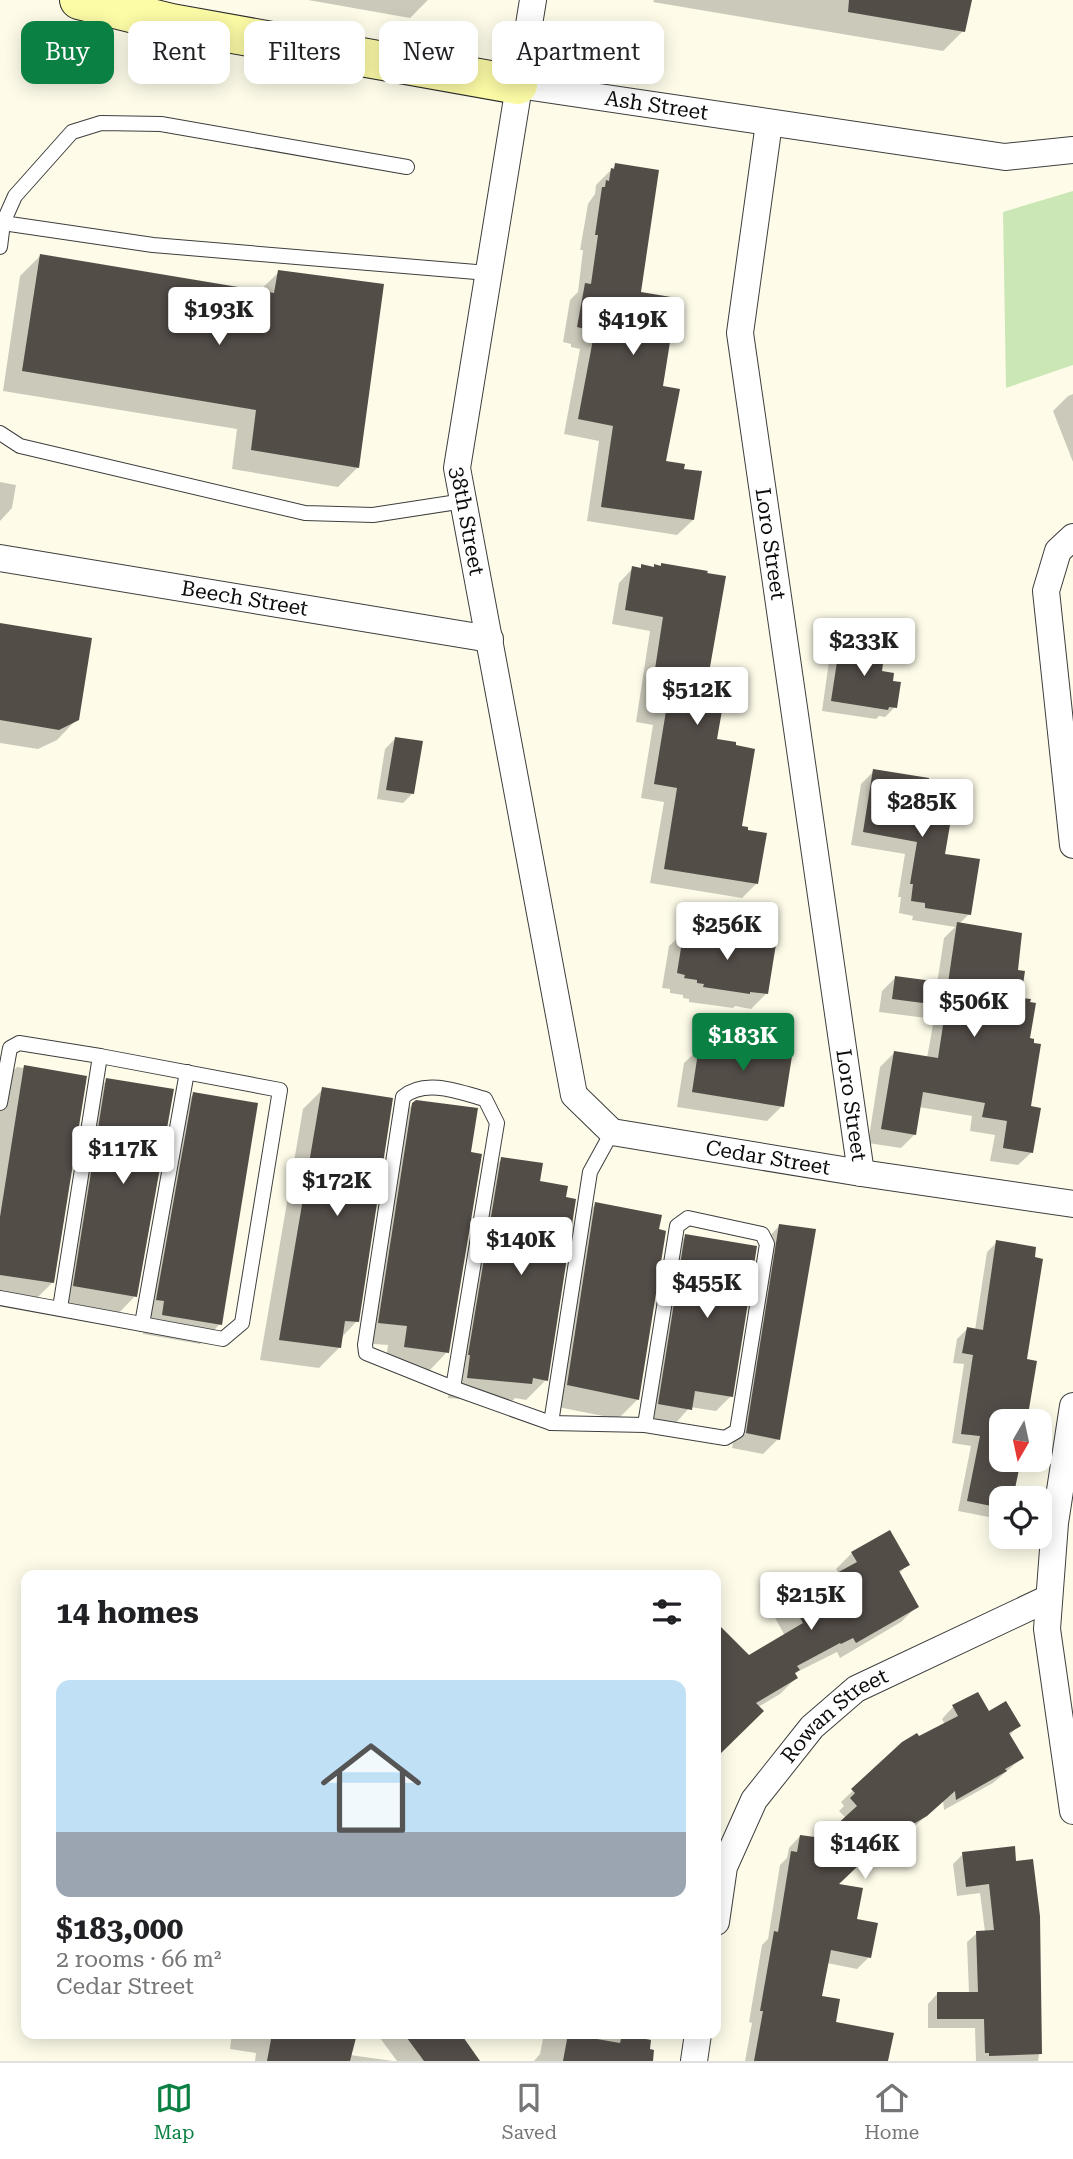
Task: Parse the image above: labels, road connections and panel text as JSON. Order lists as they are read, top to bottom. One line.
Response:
{"streets":{"street":["Ash Street","38th Street","Loro Street","Beech Street","Cedar Street","Rowan Street"]},"crossings":[["Ash Street","38th Street"],["Ash Street","Loro Street"],["38th Street","Beech Street"],["38th Street","Cedar Street"],["Loro Street","Cedar Street"]],"north":"bottom","page":{"chip":["Buy","Rent","Filters","New","Apartment"],"price":["$193K","$419K","$233K","$512K","$285K","$256K","$506K","$183K","$117K","$172K","$140K","$455K","$215K","$146K"],"heading":"14 homes","list":[{"name":"$183,000","note":"2 rooms · 66 m² · Cedar Street"}],"tabs":["Map","Saved","Home"]}}
